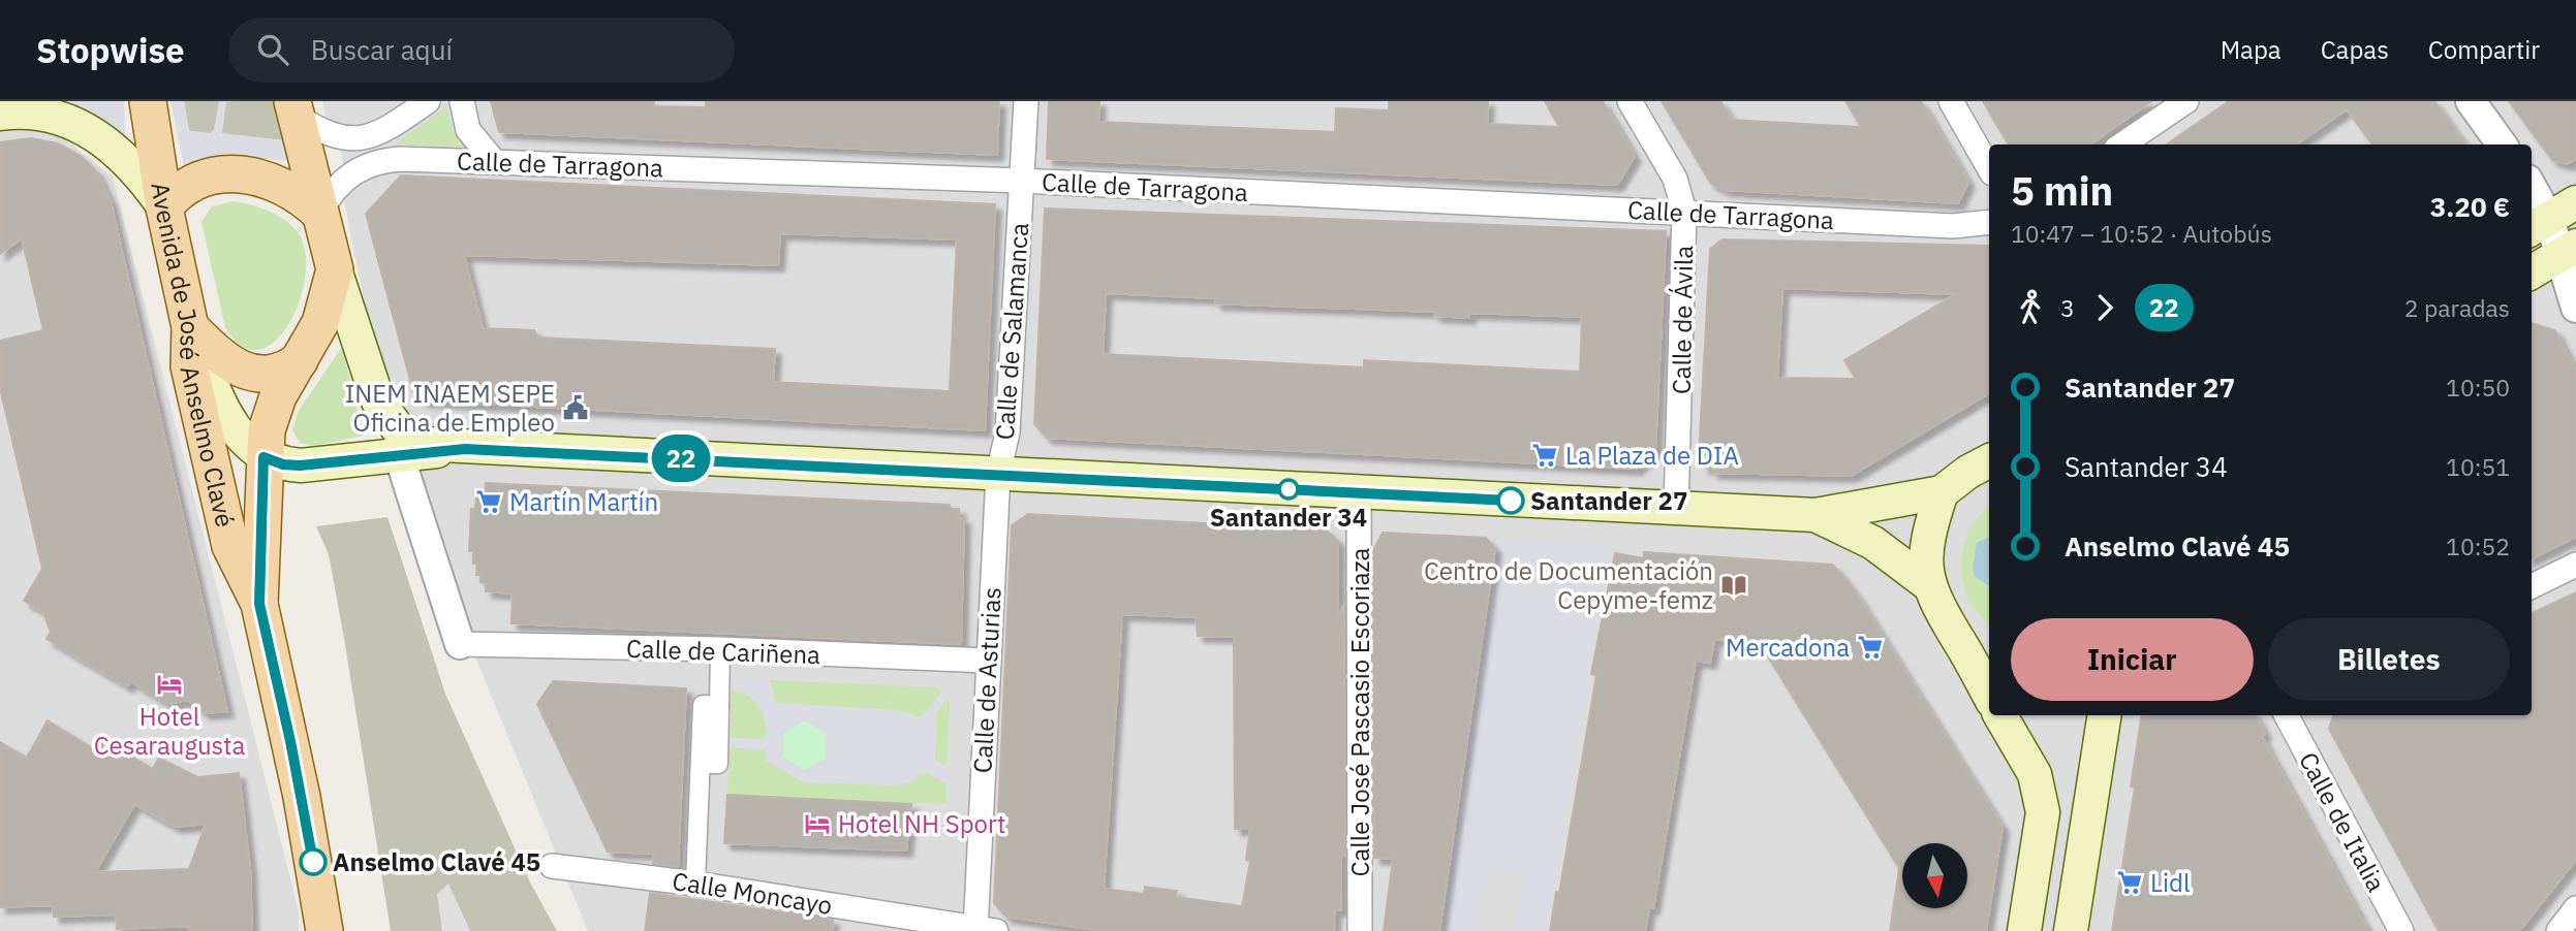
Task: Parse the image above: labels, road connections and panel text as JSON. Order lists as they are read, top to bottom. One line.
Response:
{"streets":{"main road":["Avenida de José Anselmo Clavé"],"street":["Calle de Tarragona","Calle de Ávila","Calle de Salamanca","Calle de Cariñena","Calle de Asturias","Calle José Pascasio Escoriaza","Calle de Italia","Calle Moncayo"]},"crossings":[["Calle de Tarragona","Calle de Ávila"],["Calle de Tarragona","Calle de Salamanca"],["Calle de Tarragona","Avenida de José Anselmo Clavé"],["Calle de Salamanca","Calle de Asturias"],["Calle de Cariñena","Calle de Asturias"],["Calle de Asturias","Calle Moncayo"]],"places":{"public building":["INEM INAEM SEPE Oficina de Empleo"],"supermarket":["La Plaza de DIA","Martín Martín","Mercadona","Lidl"],"other":["Santander 34","Santander 27","Anselmo Clavé 45"],"library":["Centro de Documentación Cepyme-femz"],"hotel":["Hotel Cesaraugusta","Hotel NH Sport"]},"lines":["bus line 22"],"north":"bottom","page":{"header":"Stopwise","search":"Buscar aquí","nav":["Mapa","Capas","Compartir"],"on_map":"22","heading":["5 min","10:47 – 10:52 · Autobús","3.20 €"],"legs":["3","22","2 paradas"],"list":[{"name":"Santander 27","value":"10:50"},{"name":"Santander 34","value":"10:51"},{"name":"Anselmo Clavé 45","value":"10:52"}],"buttons":["Iniciar","Billetes"]}}
